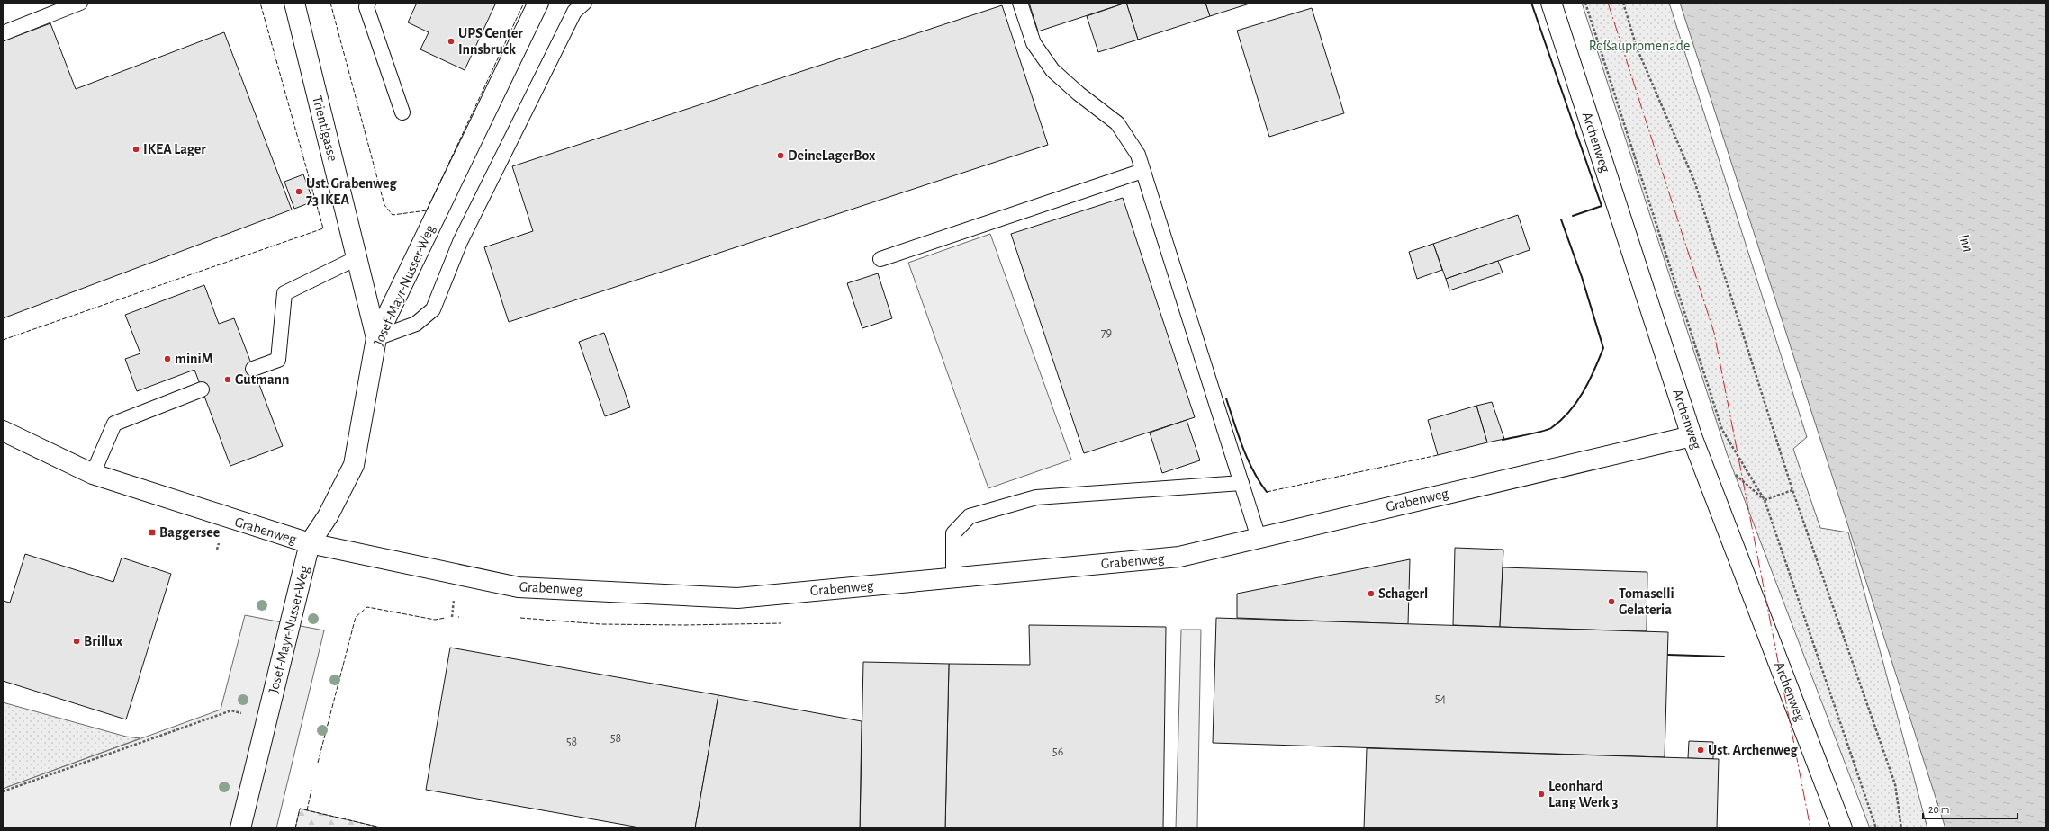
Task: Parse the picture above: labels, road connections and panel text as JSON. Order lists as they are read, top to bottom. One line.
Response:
{"streets":{"street":["Trientlgasse","Archenweg","Josef-Mayr-Nusser-Weg","Grabenweg"]},"crossings":[["Trientlgasse","Josef-Mayr-Nusser-Weg"],["Archenweg","Grabenweg"],["Josef-Mayr-Nusser-Weg","Grabenweg"]],"water":["Inn"],"parks":["Roßaupromenade"],"places":{"other":["UPS Center Innsbruck","IKEA Lager","DeineLagerBox","Ust. Grabenweg 73 IKEA","miniM","Gutmann","Schagerl","Tomaselli Gelateria","Brillux","Ust. Archenweg","Leonhard Lang Werk 3"],"transit":["Baggersee"]},"house_numbers":["79","54","58","58","56"],"scale_bar":"20 m"}
